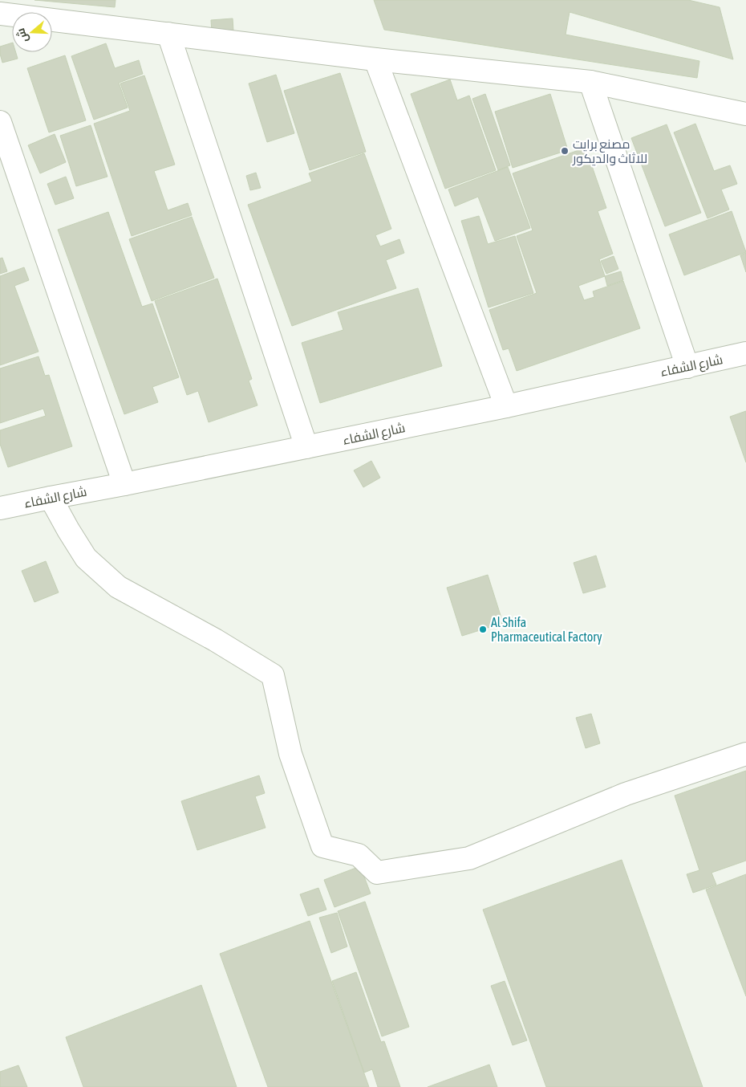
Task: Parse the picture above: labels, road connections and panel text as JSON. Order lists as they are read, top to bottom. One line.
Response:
{"streets":{"street":["شارع الشفاء"]},"places":["مصنع برايت للاثاث والديكور","Al Shifa Pharmaceutical Factory"],"north":"left"}
